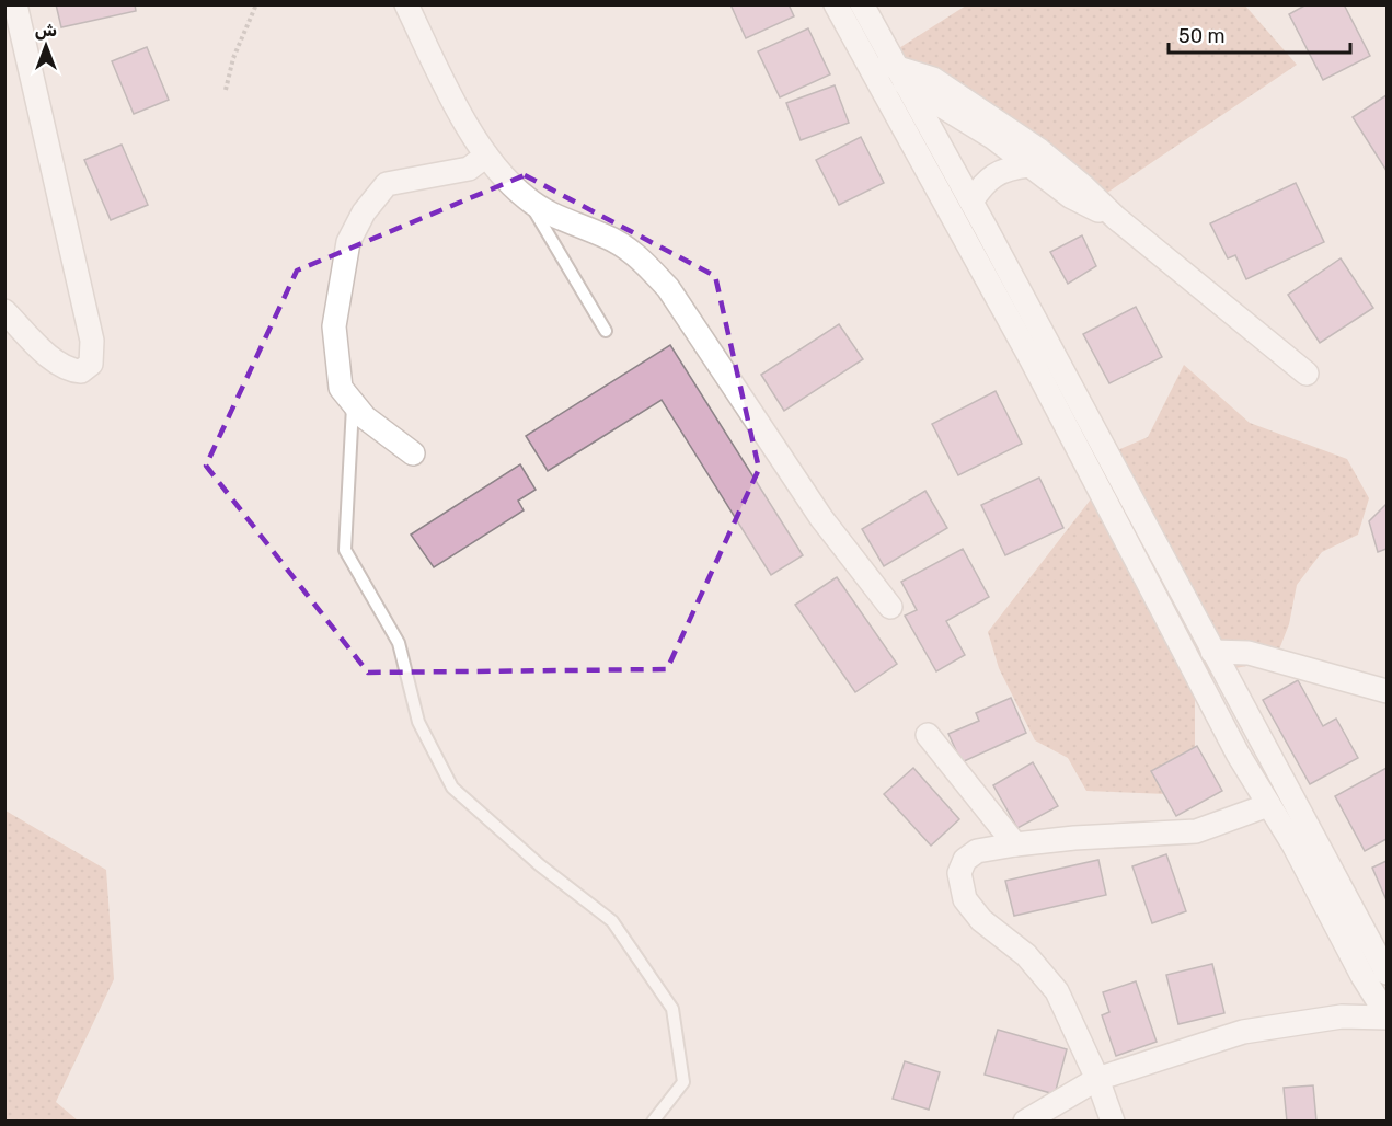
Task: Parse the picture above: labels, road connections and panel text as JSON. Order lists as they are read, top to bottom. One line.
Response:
{"scale_bar":"50 m","north":"top"}
